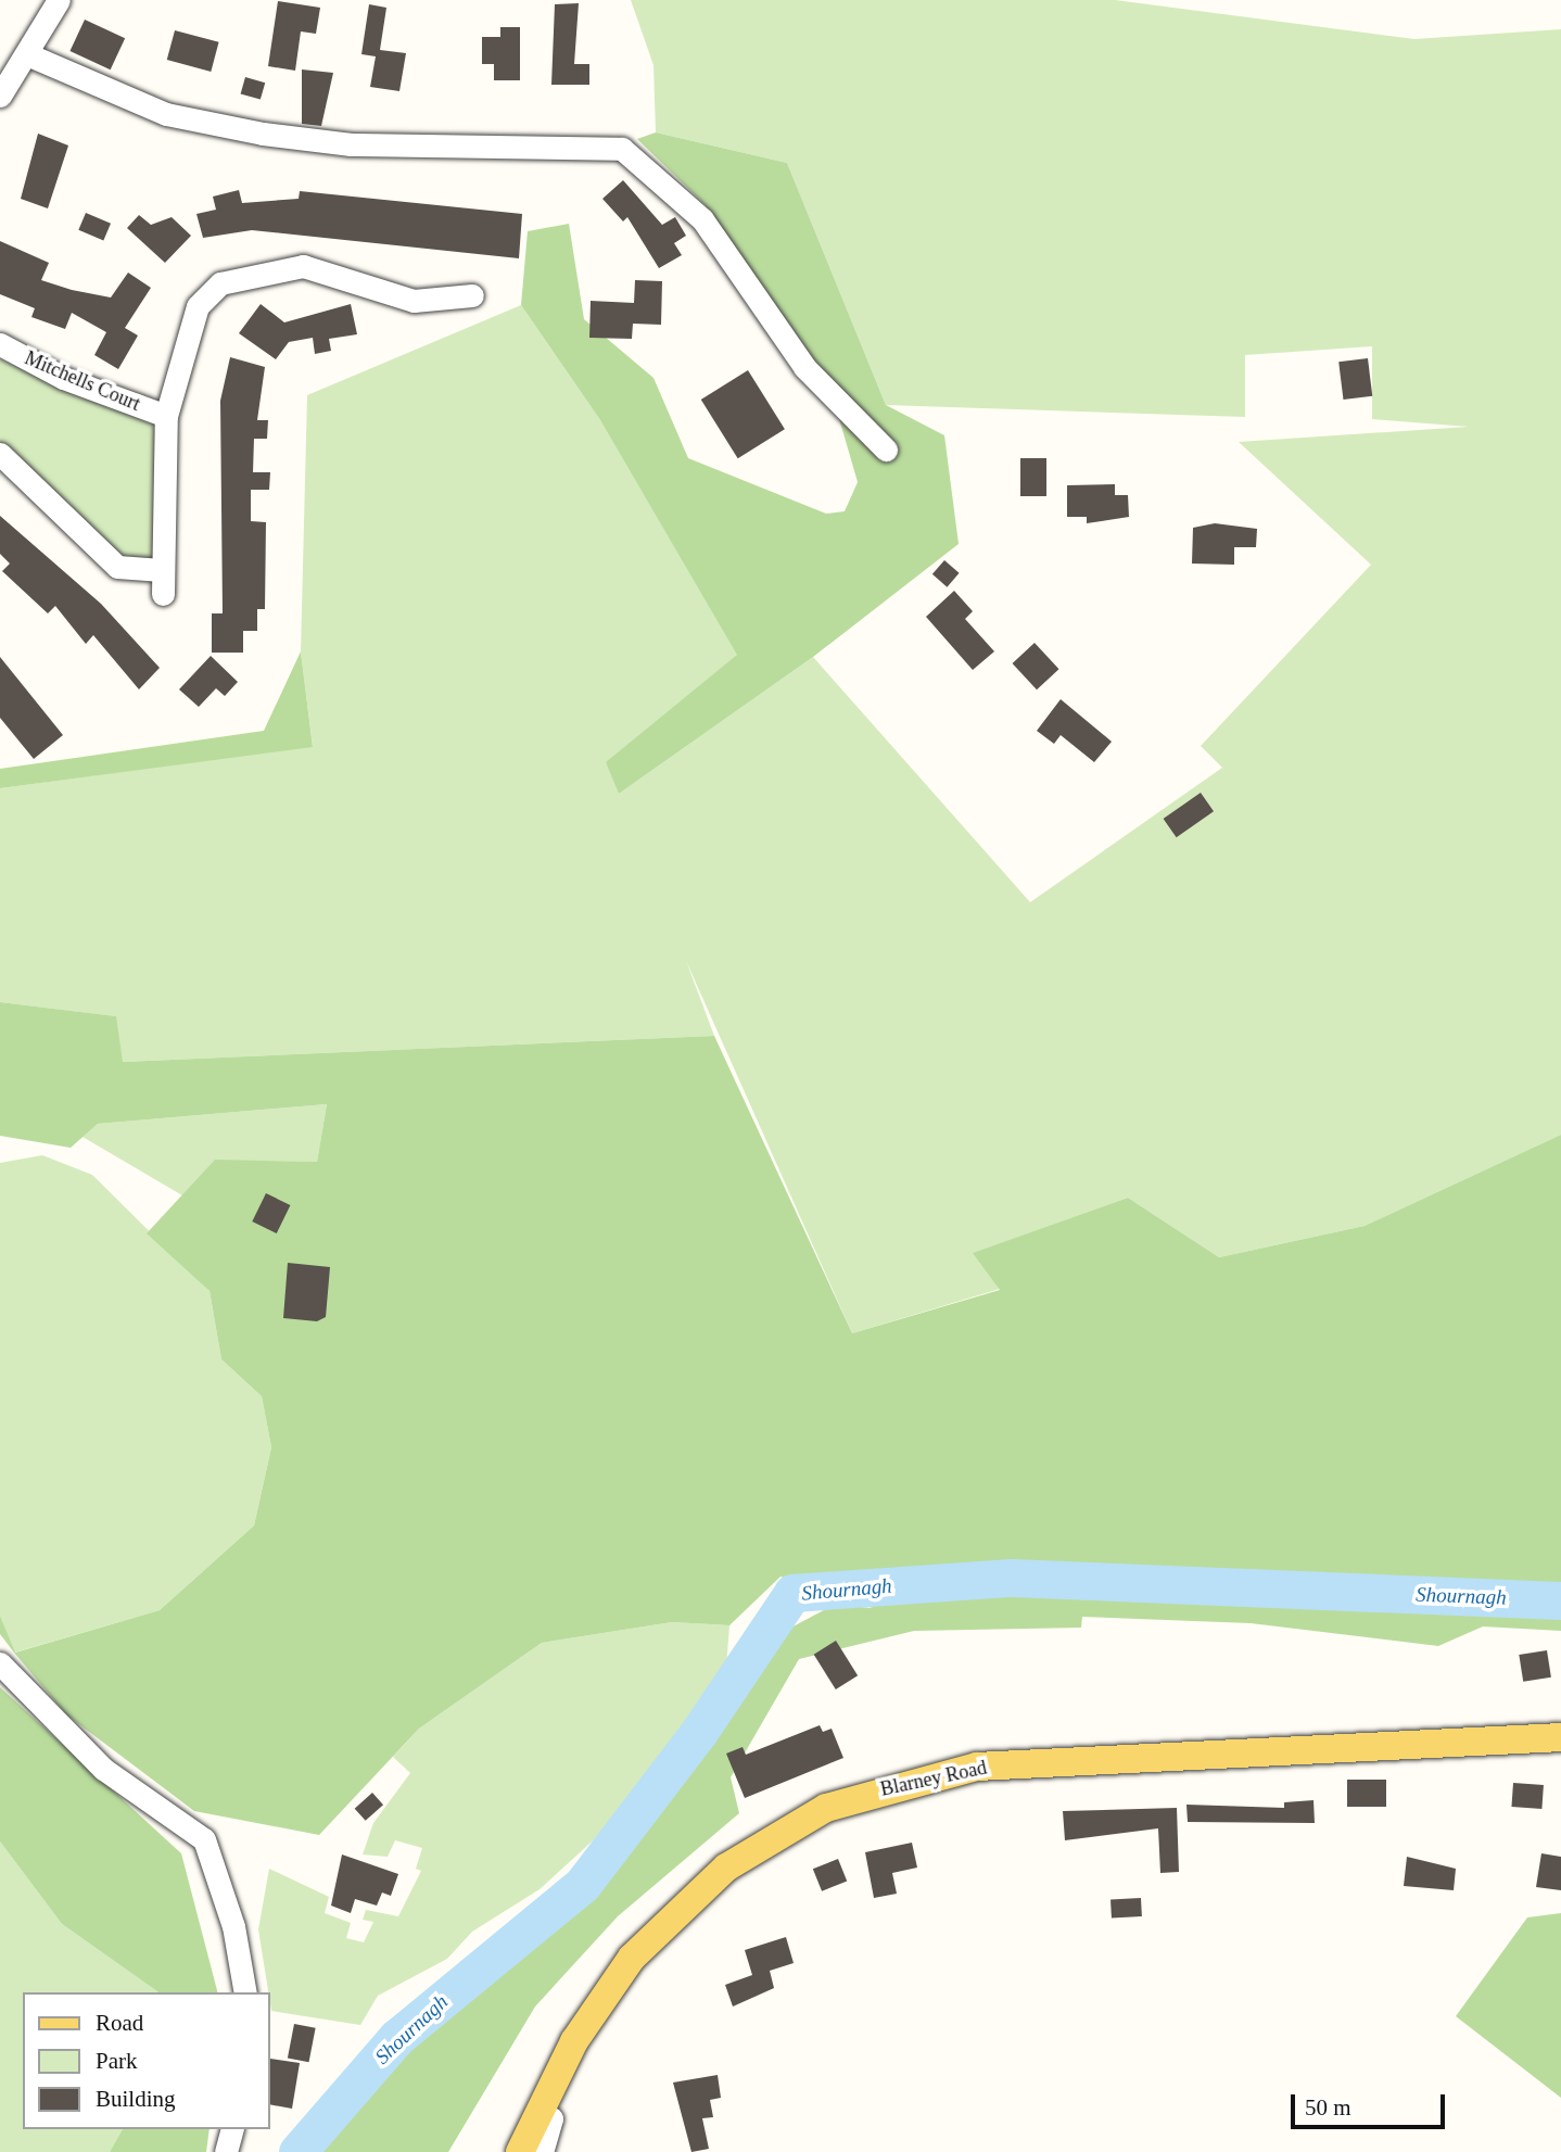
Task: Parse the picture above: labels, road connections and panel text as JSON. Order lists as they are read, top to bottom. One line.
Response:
{"streets":{"main road":["Blarney Road"],"street":["Mitchells Court"]},"water":["Shournagh"],"legend":["Road","Park","Building"],"scale_bar":"50 m"}
